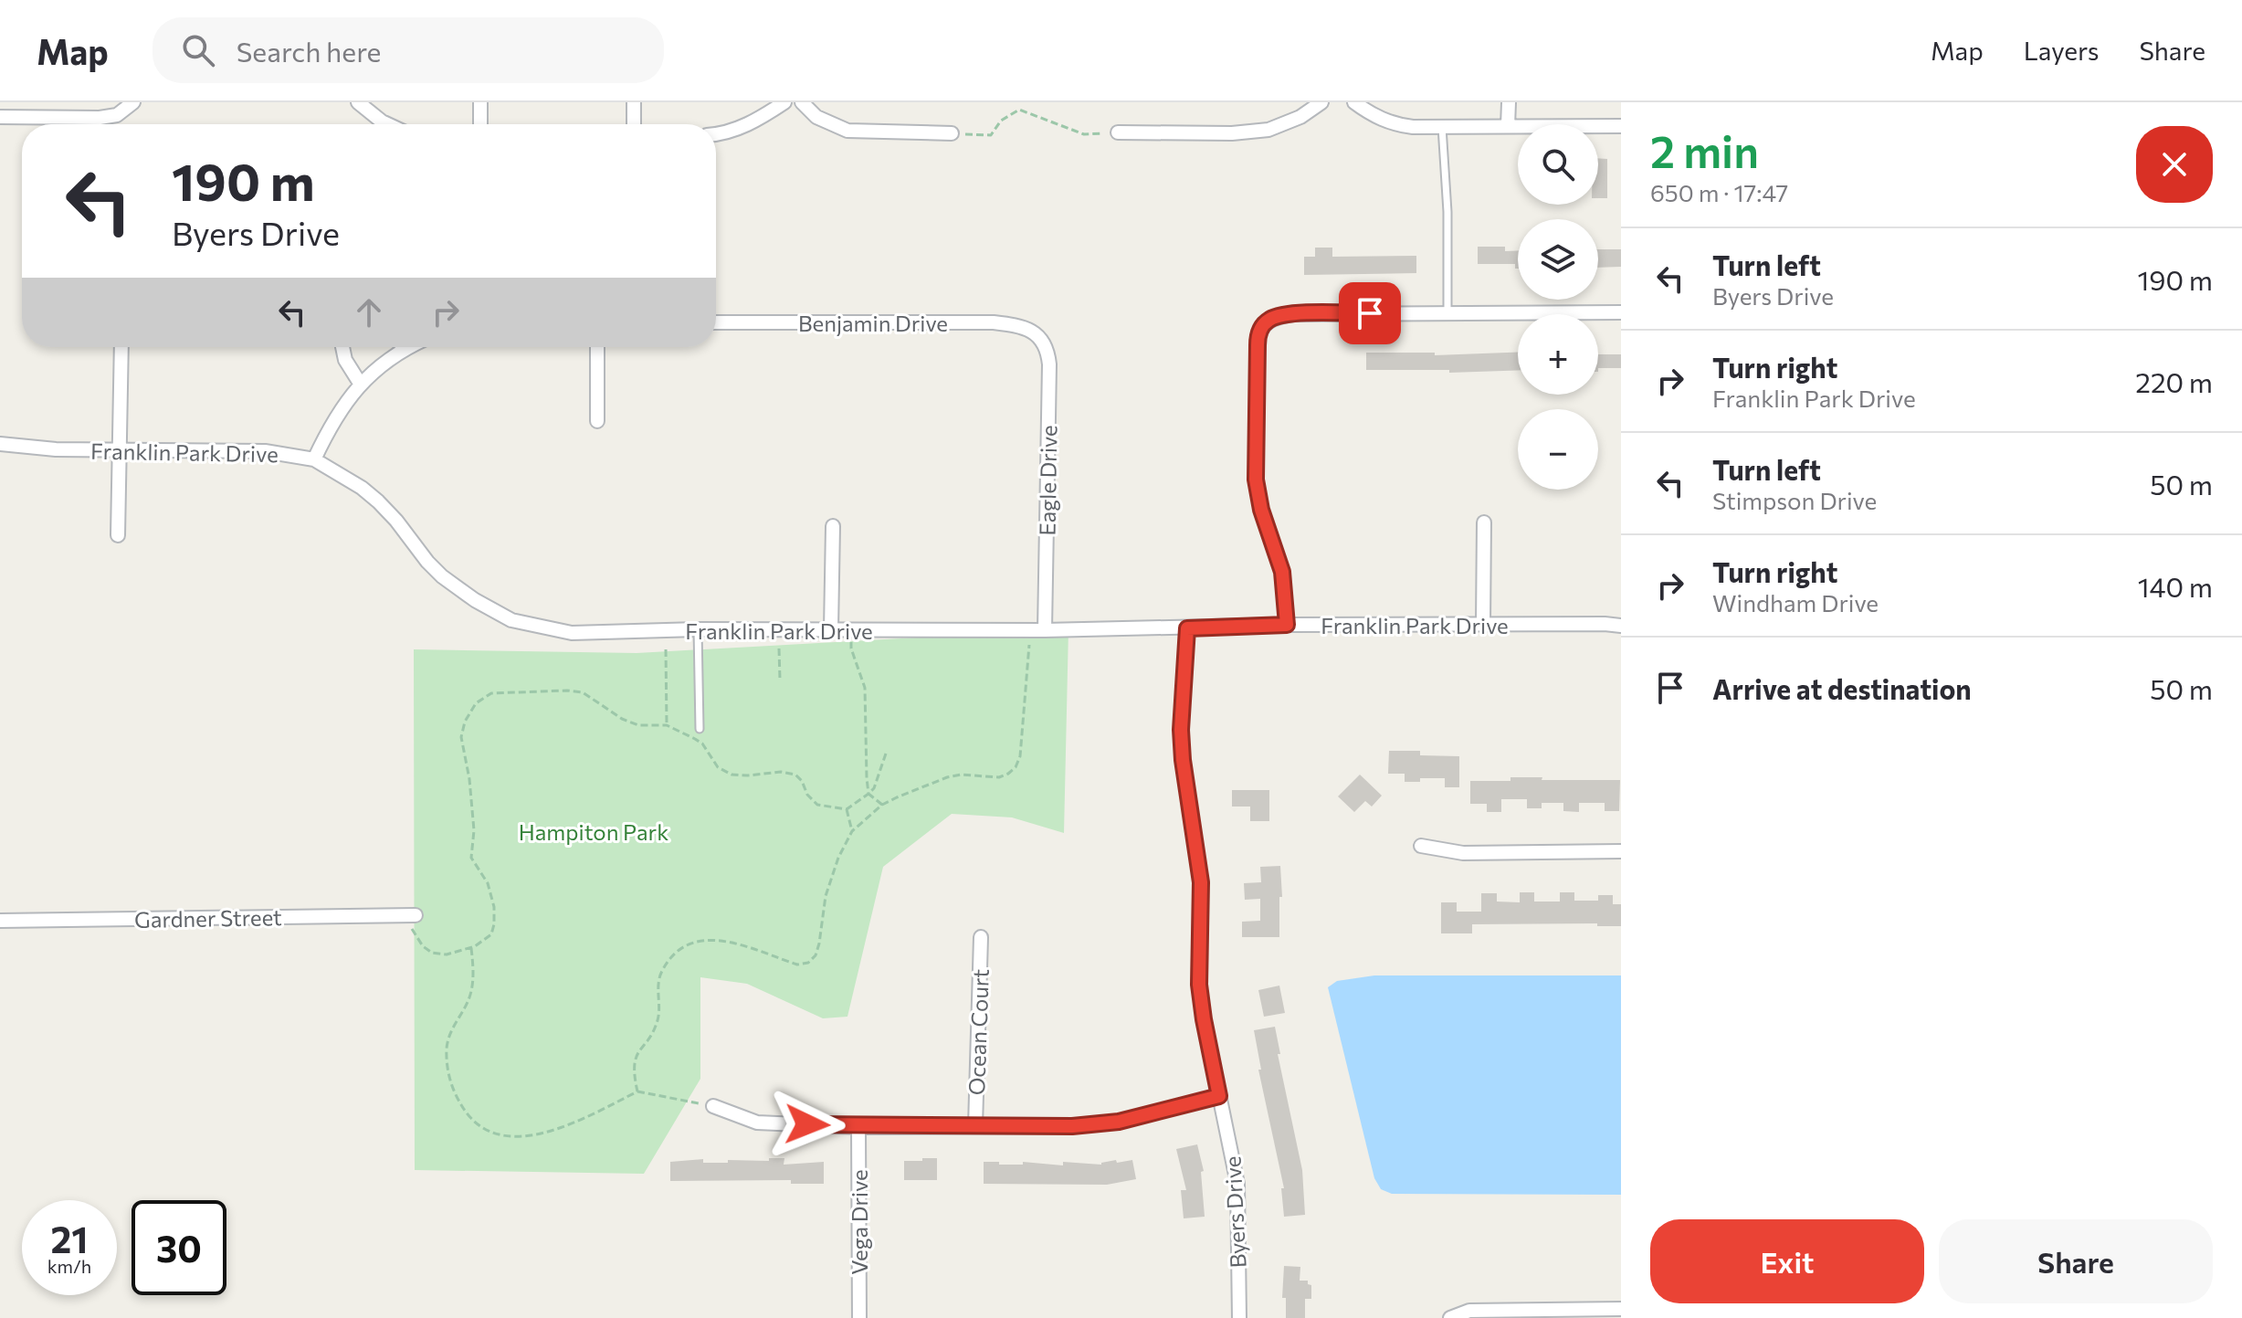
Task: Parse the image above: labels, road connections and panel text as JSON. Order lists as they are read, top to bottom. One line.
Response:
{"streets":{"street":["Benjamin Drive","Franklin Park Drive","Eagle Drive","Gardner Street","Ocean Court","Byers Drive","Vega Drive"]},"crossings":[["Benjamin Drive","Eagle Drive"],["Franklin Park Drive","Eagle Drive"],["Franklin Park Drive","Byers Drive"]],"parks":["Hampiton Park"],"page":{"header":"Map","search":"Search here","nav":["Map","Layers","Share"],"heading":["2 min","650 m · 17:47"],"map_buttons":["+","−"],"turn":["190 m","Byers Drive"],"list":[{"name":"Turn left","note":"Byers Drive","value":"190 m"},{"name":"Turn right","note":"Franklin Park Drive","value":"220 m"},{"name":"Turn left","note":"Stimpson Drive","value":"50 m"},{"name":"Turn right","note":"Windham Drive","value":"140 m"},{"name":"Arrive at destination","value":"50 m"}],"speed":"21 km/h","limit":"30","buttons":["Exit","Share"]}}
